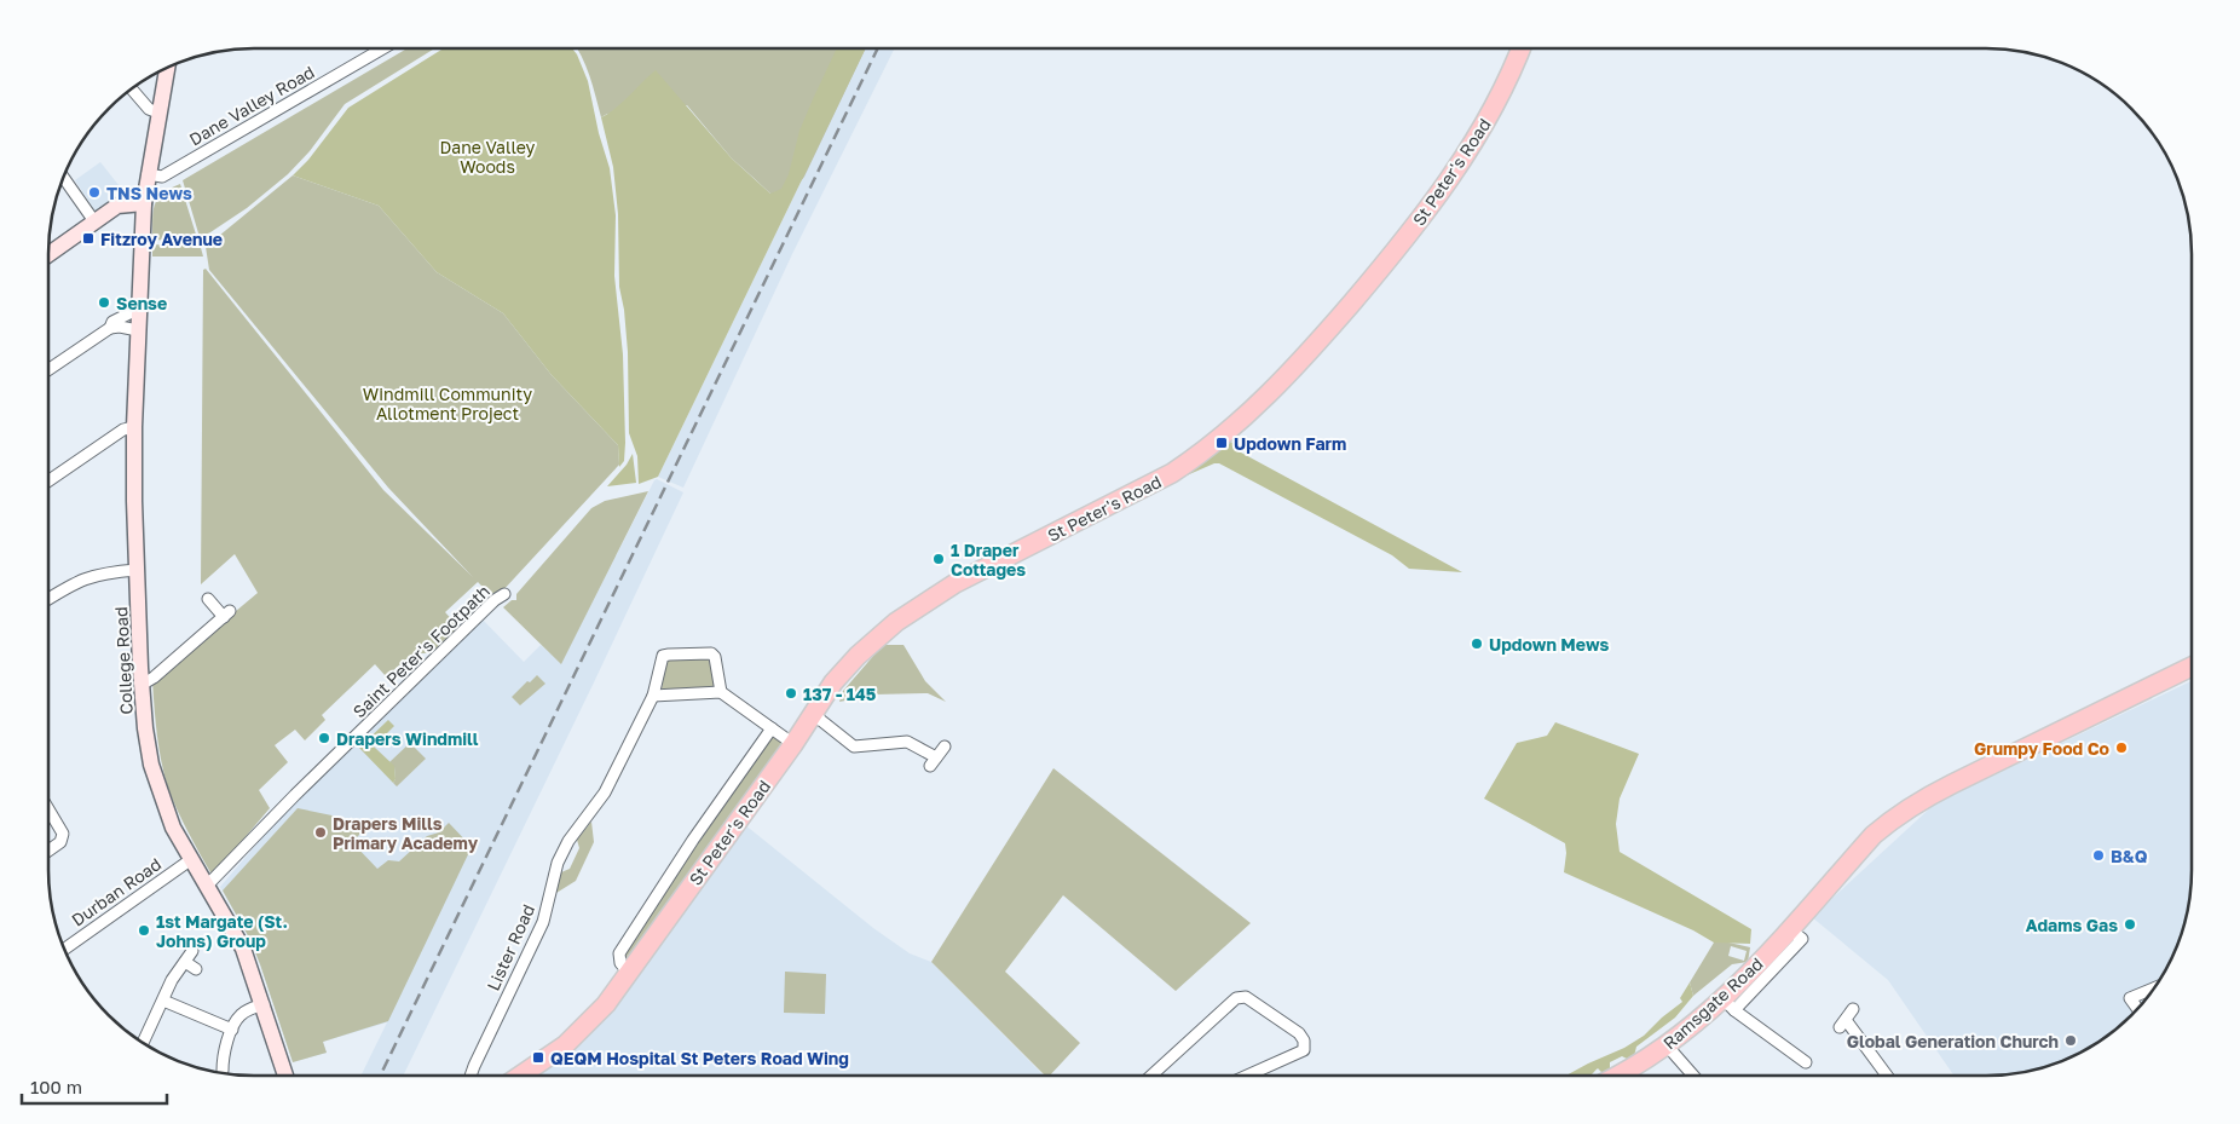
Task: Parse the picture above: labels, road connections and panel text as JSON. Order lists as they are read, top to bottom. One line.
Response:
{"streets":{"main road":["St Peter's Road","College Road","Ramsgate Road"],"street":["Dane Valley Road","Saint Peter's Footpath","Durban Road","Lister Road"]},"crossings":[["Dane Valley Road","College Road"],["Saint Peter's Footpath","College Road"],["College Road","Durban Road"]],"parks":["Dane Valley Woods","Windmill Community Allotment Project"],"places":{"other":["TNS News","Sense","1 Draper Cottages","Updown Mews","137 - 145","Drapers Windmill","Grumpy Food Co","Drapers Mills Primary Academy","B&Q","Adams Gas","1st Margate (St. Johns) Group","Global Generation Church"],"transit":["Fitzroy Avenue","Updown Farm","QEQM Hospital St Peters Road Wing"]},"scale_bar":"100 m"}
